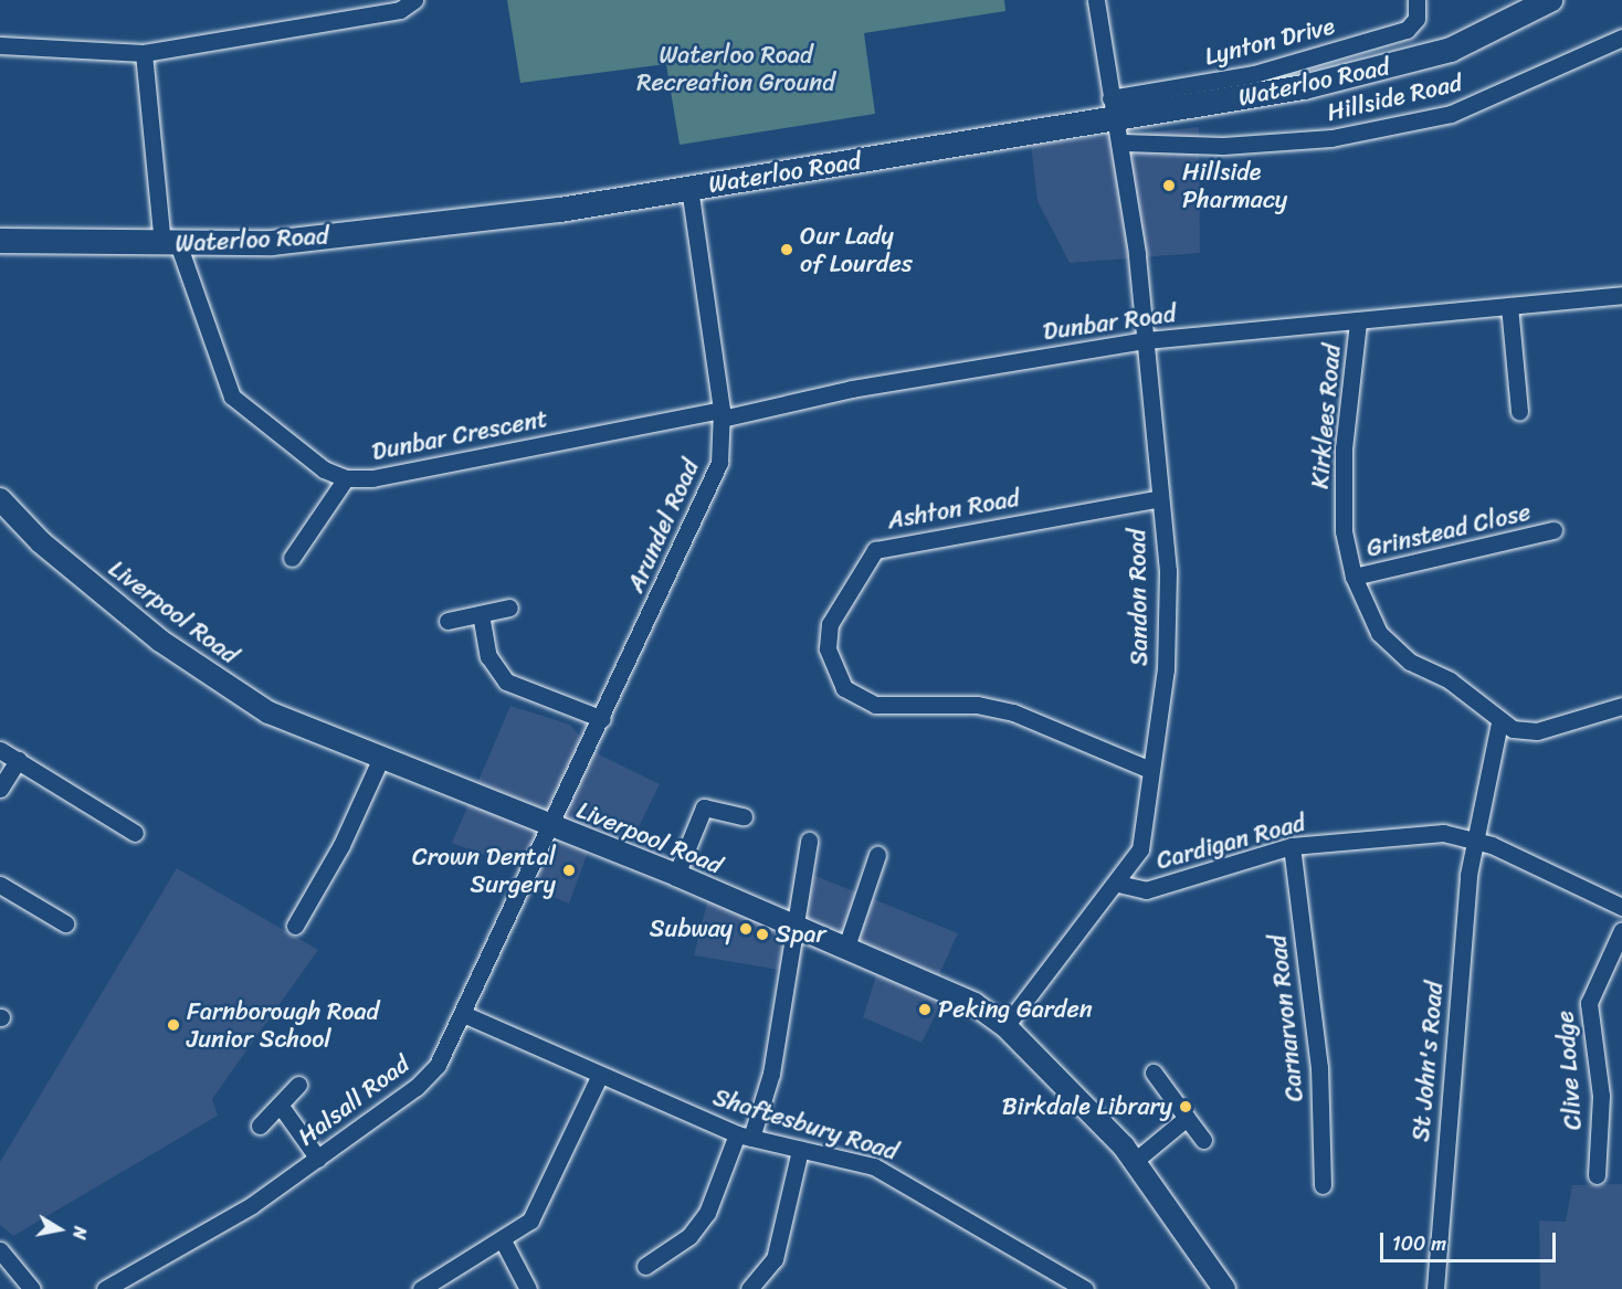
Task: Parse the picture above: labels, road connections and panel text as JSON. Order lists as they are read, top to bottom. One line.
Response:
{"streets":{"highway":["Waterloo Road"],"main road":["Liverpool Road"],"street":["Lynton Drive","Hillside Road","Dunbar Road","Kirklees Road","Dunbar Crescent","Ashton Road","Arundel Road","Grinstead Close","Sandon Road","Cardigan Road","Carnarvon Road","St John's Road","Clive Lodge","Halsall Road","Shaftesbury Road"]},"crossings":[["Lynton Drive","Sandon Road"],["Waterloo Road","Hillside Road"],["Waterloo Road","Dunbar Crescent"],["Waterloo Road","Arundel Road"],["Waterloo Road","Sandon Road"],["Hillside Road","Sandon Road"],["Dunbar Road","Kirklees Road"],["Dunbar Road","Dunbar Crescent"],["Dunbar Road","Arundel Road"],["Dunbar Road","Sandon Road"],["Kirklees Road","Grinstead Close"],["Dunbar Crescent","Arundel Road"],["Ashton Road","Sandon Road"],["Arundel Road","Liverpool Road"],["Arundel Road","Halsall Road"],["Sandon Road","Liverpool Road"],["Sandon Road","Cardigan Road"],["Liverpool Road","Halsall Road"],["Cardigan Road","Carnarvon Road"],["Cardigan Road","St John's Road"],["Halsall Road","Shaftesbury Road"]],"parks":["Waterloo Road Recreation Ground"],"places":["Hillside Pharmacy","Our Lady of Lourdes","Crown Dental Surgery","Subway","Spar","Peking Garden","Farnborough Road Junior School","Birkdale Library"],"scale_bar":"100 m","north":"right"}
